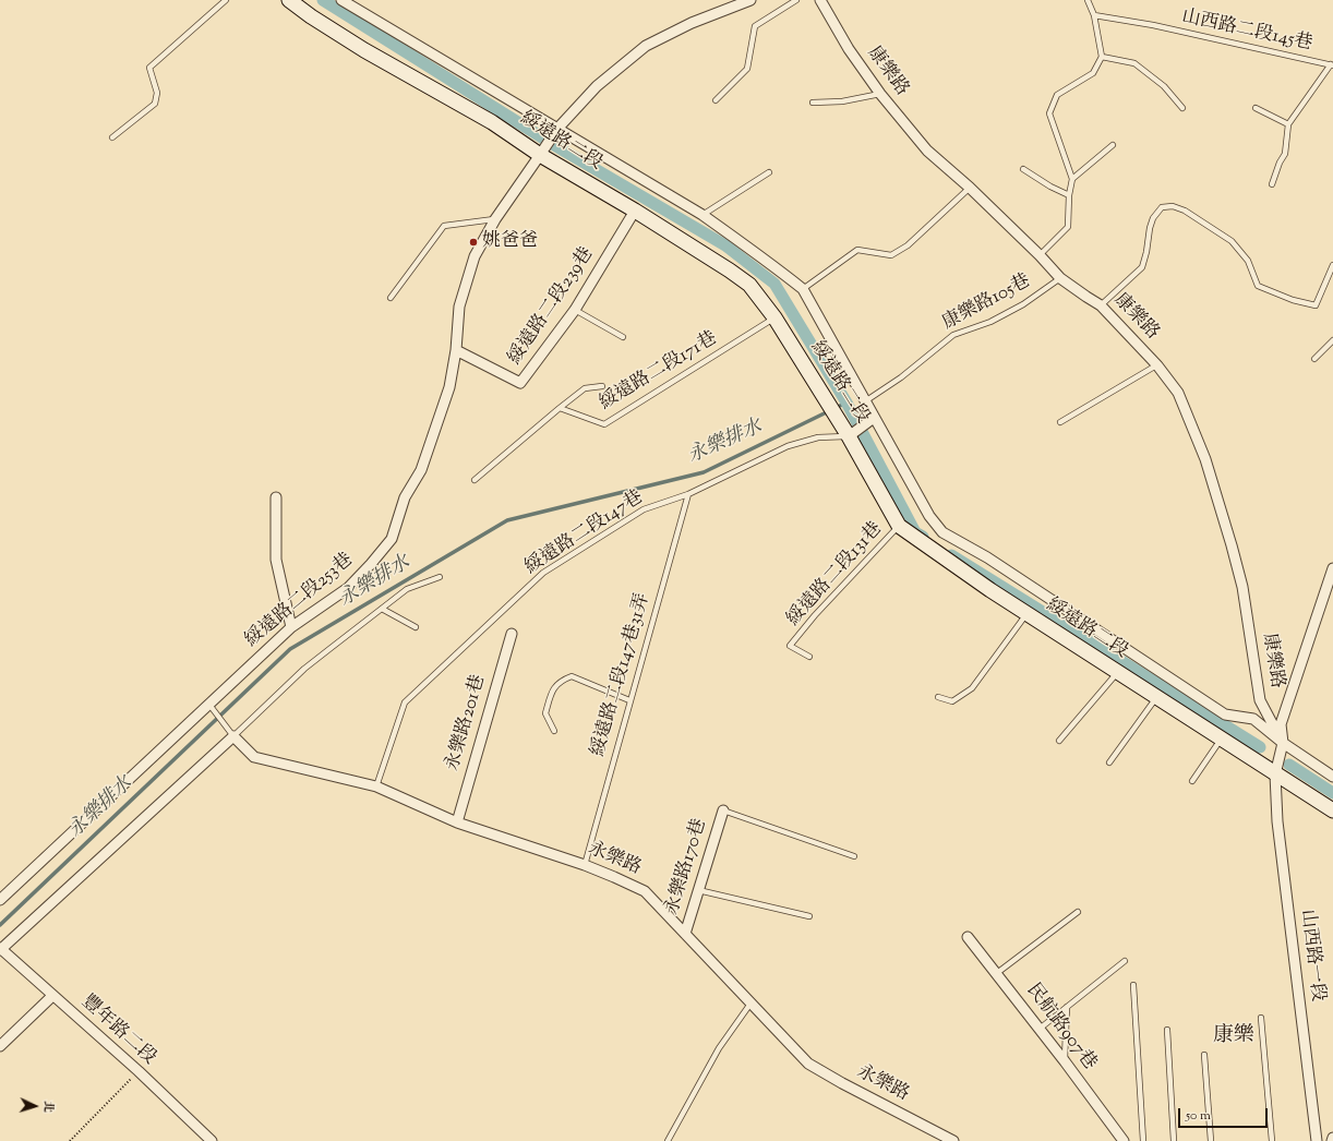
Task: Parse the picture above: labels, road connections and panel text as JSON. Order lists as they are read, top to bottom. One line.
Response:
{"streets":{"street":["康樂路","綏遠路二段","綏遠路二段239巷","綏遠路二段253巷","永樂路201巷","永樂路","永樂路170巷","山西路一段","民航路907巷","豐年路二段"],"lane":["山西路二段145巷","康樂路105巷","綏遠路二段171巷","綏遠路二段147巷","綏遠路二段131巷","綏遠路二段147巷31弄"]},"crossings":[["康樂路","綏遠路二段"],["康樂路","康樂路105巷"],["康樂路","山西路一段"],["綏遠路二段","康樂路105巷"],["綏遠路二段","綏遠路二段239巷"],["綏遠路二段","綏遠路二段171巷"],["綏遠路二段","綏遠路二段147巷"],["綏遠路二段","綏遠路二段131巷"],["綏遠路二段","綏遠路二段253巷"],["綏遠路二段","山西路一段"],["綏遠路二段239巷","綏遠路二段253巷"],["綏遠路二段147巷","綏遠路二段147巷31弄"],["綏遠路二段147巷","永樂路"],["綏遠路二段253巷","永樂路"],["綏遠路二段147巷31弄","永樂路"],["永樂路201巷","永樂路"],["永樂路","永樂路170巷"]],"districts":["康樂"],"water":["永樂排水"],"places":["姚爸爸"],"scale_bar":"50 m","north":"right"}
